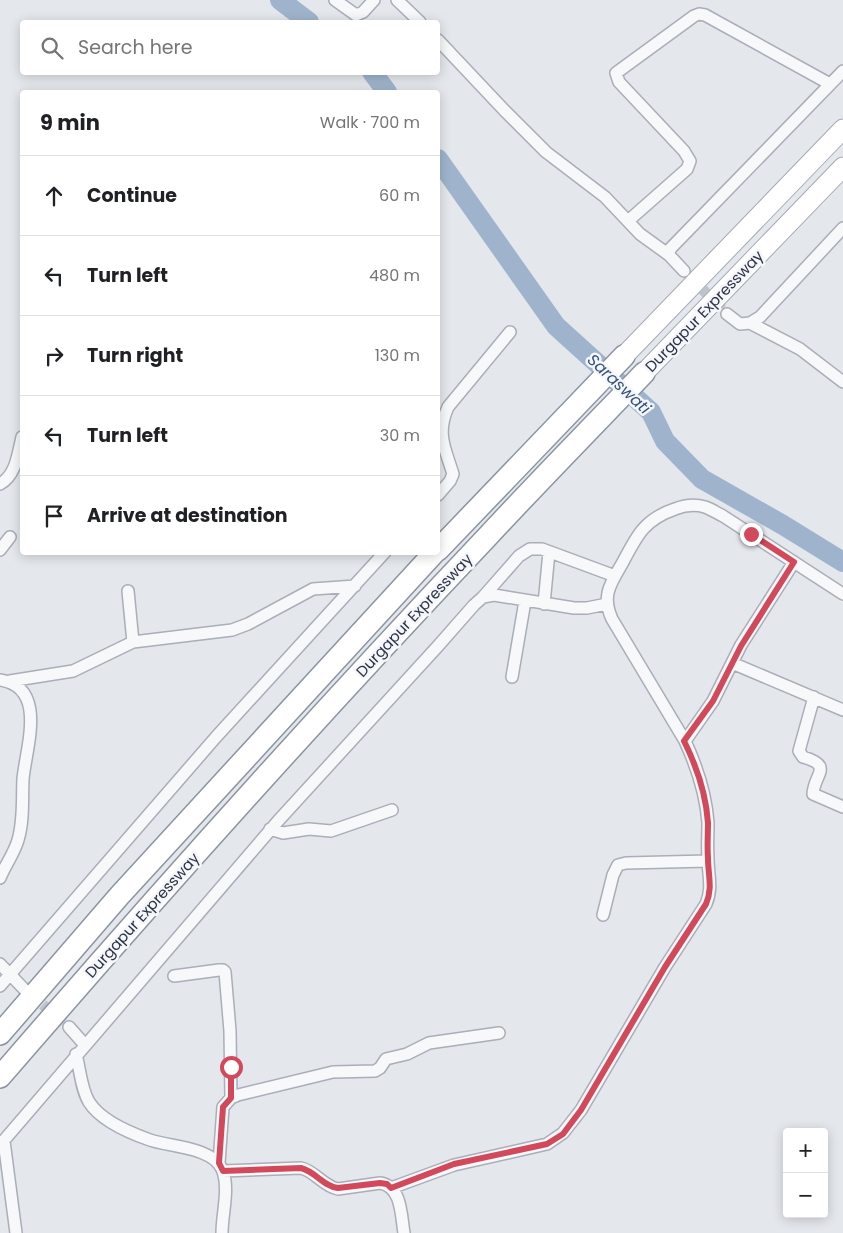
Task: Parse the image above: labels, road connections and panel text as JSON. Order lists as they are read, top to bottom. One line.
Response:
{"streets":{"highway":["Durgapur Expressway"]},"water":["Saraswati"],"page":{"search":"Search here","heading":["9 min","Walk · 700 m"],"list":[["Continue","60 m"],["Turn left","480 m"],["Turn right","130 m"],["Turn left","30 m"],"Arrive at destination"],"map_buttons":["+","−"]}}
